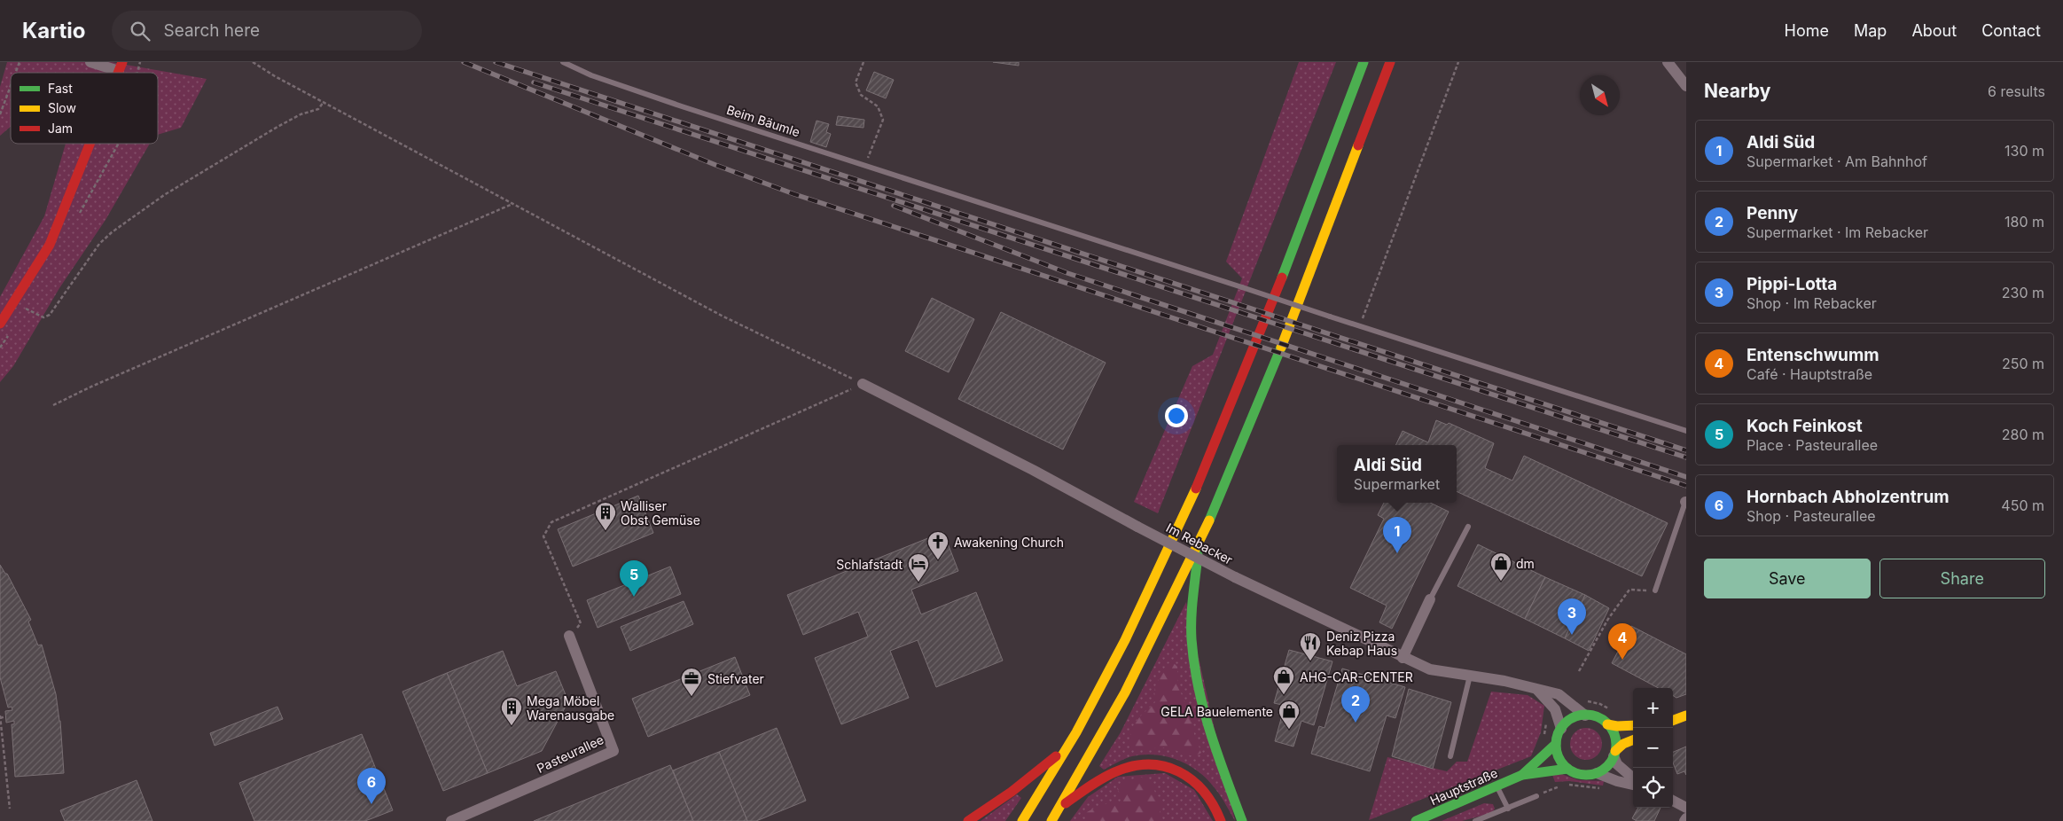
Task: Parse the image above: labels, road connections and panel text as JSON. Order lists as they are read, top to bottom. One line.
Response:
{"streets":{"main road":["Hauptstraße"],"street":["Im Rebacker","Pasteurallee"],"lane":["Beim Bäumle"]},"crossings":[["Im Rebacker","Hauptstraße"]],"places":{"building":["Walliser Obst Gemüse","Mega Möbel Warenausgabe"],"church":["Awakening Church"],"shop":["dm","AHG-CAR-CENTER","GELA Bauelemente"],"hotel":["Schlafstadt"],"restaurant":["Deniz Pizza Kebap Haus"],"office":["Stiefvater"]},"legend":["Fast","Slow","Jam"],"north":"bottom right","page":{"header":"Kartio","search":"Search here","nav":["Home","Map","About","Contact"],"heading":["Nearby","6 results"],"list":[{"mark":"1","name":"Aldi Süd","note":"Supermarket · Am Bahnhof","value":"130 m"},{"mark":"2","name":"Penny","note":"Supermarket · Im Rebacker","value":"180 m"},{"mark":"3","name":"Pippi-Lotta","note":"Shop · Im Rebacker","value":"230 m"},{"mark":"4","name":"Entenschwumm","note":"Café · Hauptstraße","value":"250 m"},{"mark":"5","name":"Koch Feinkost","note":"Place · Pasteurallee","value":"280 m"},{"mark":"6","name":"Hornbach Abholzentrum","note":"Shop · Pasteurallee","value":"450 m"}],"popup":["Aldi Süd","Supermarket"],"pins":["1","5","3","4","2","6"],"buttons":["Save","Share"],"map_buttons":["+","−"]}}
